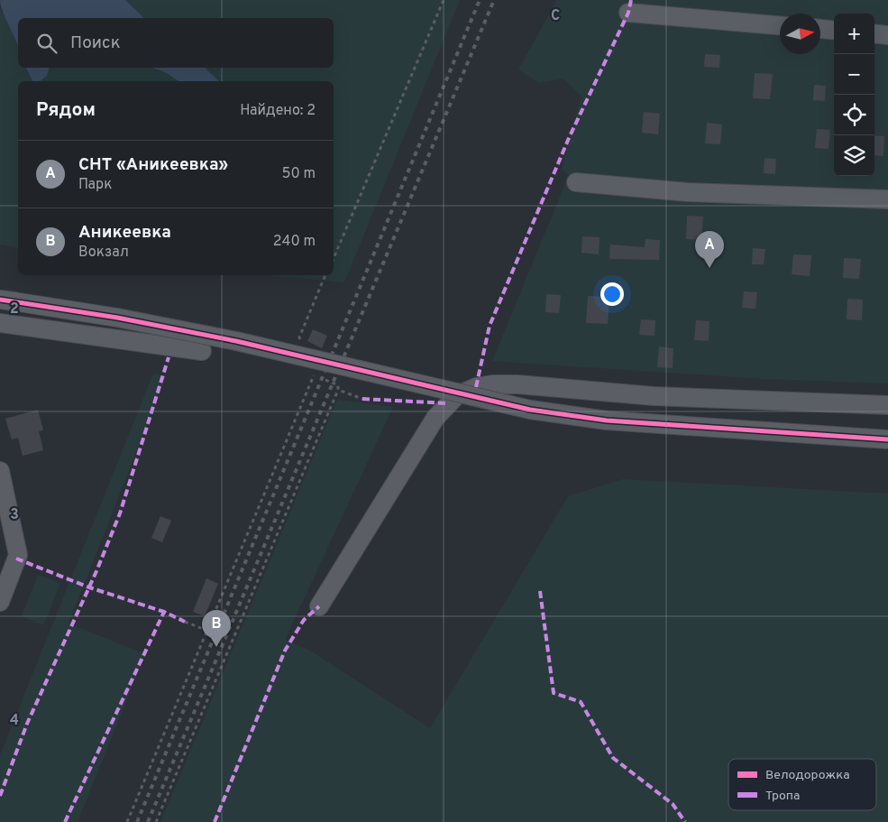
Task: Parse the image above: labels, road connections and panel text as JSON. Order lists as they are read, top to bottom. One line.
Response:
{"legend":["Велодорожка","Тропа"],"north":"right","page":{"map_buttons":["+","−"],"search":"Поиск","heading":["Рядом","Найдено: 2"],"list":[{"mark":"A","name":"СНТ «Аникеевка»","note":"Парк","value":"50 m"},{"mark":"B","name":"Аникеевка","note":"Вокзал","value":"240 m"}],"pins":["A","B"]},"grid":{"columns":["C"],"rows":["2","3","4"]}}
